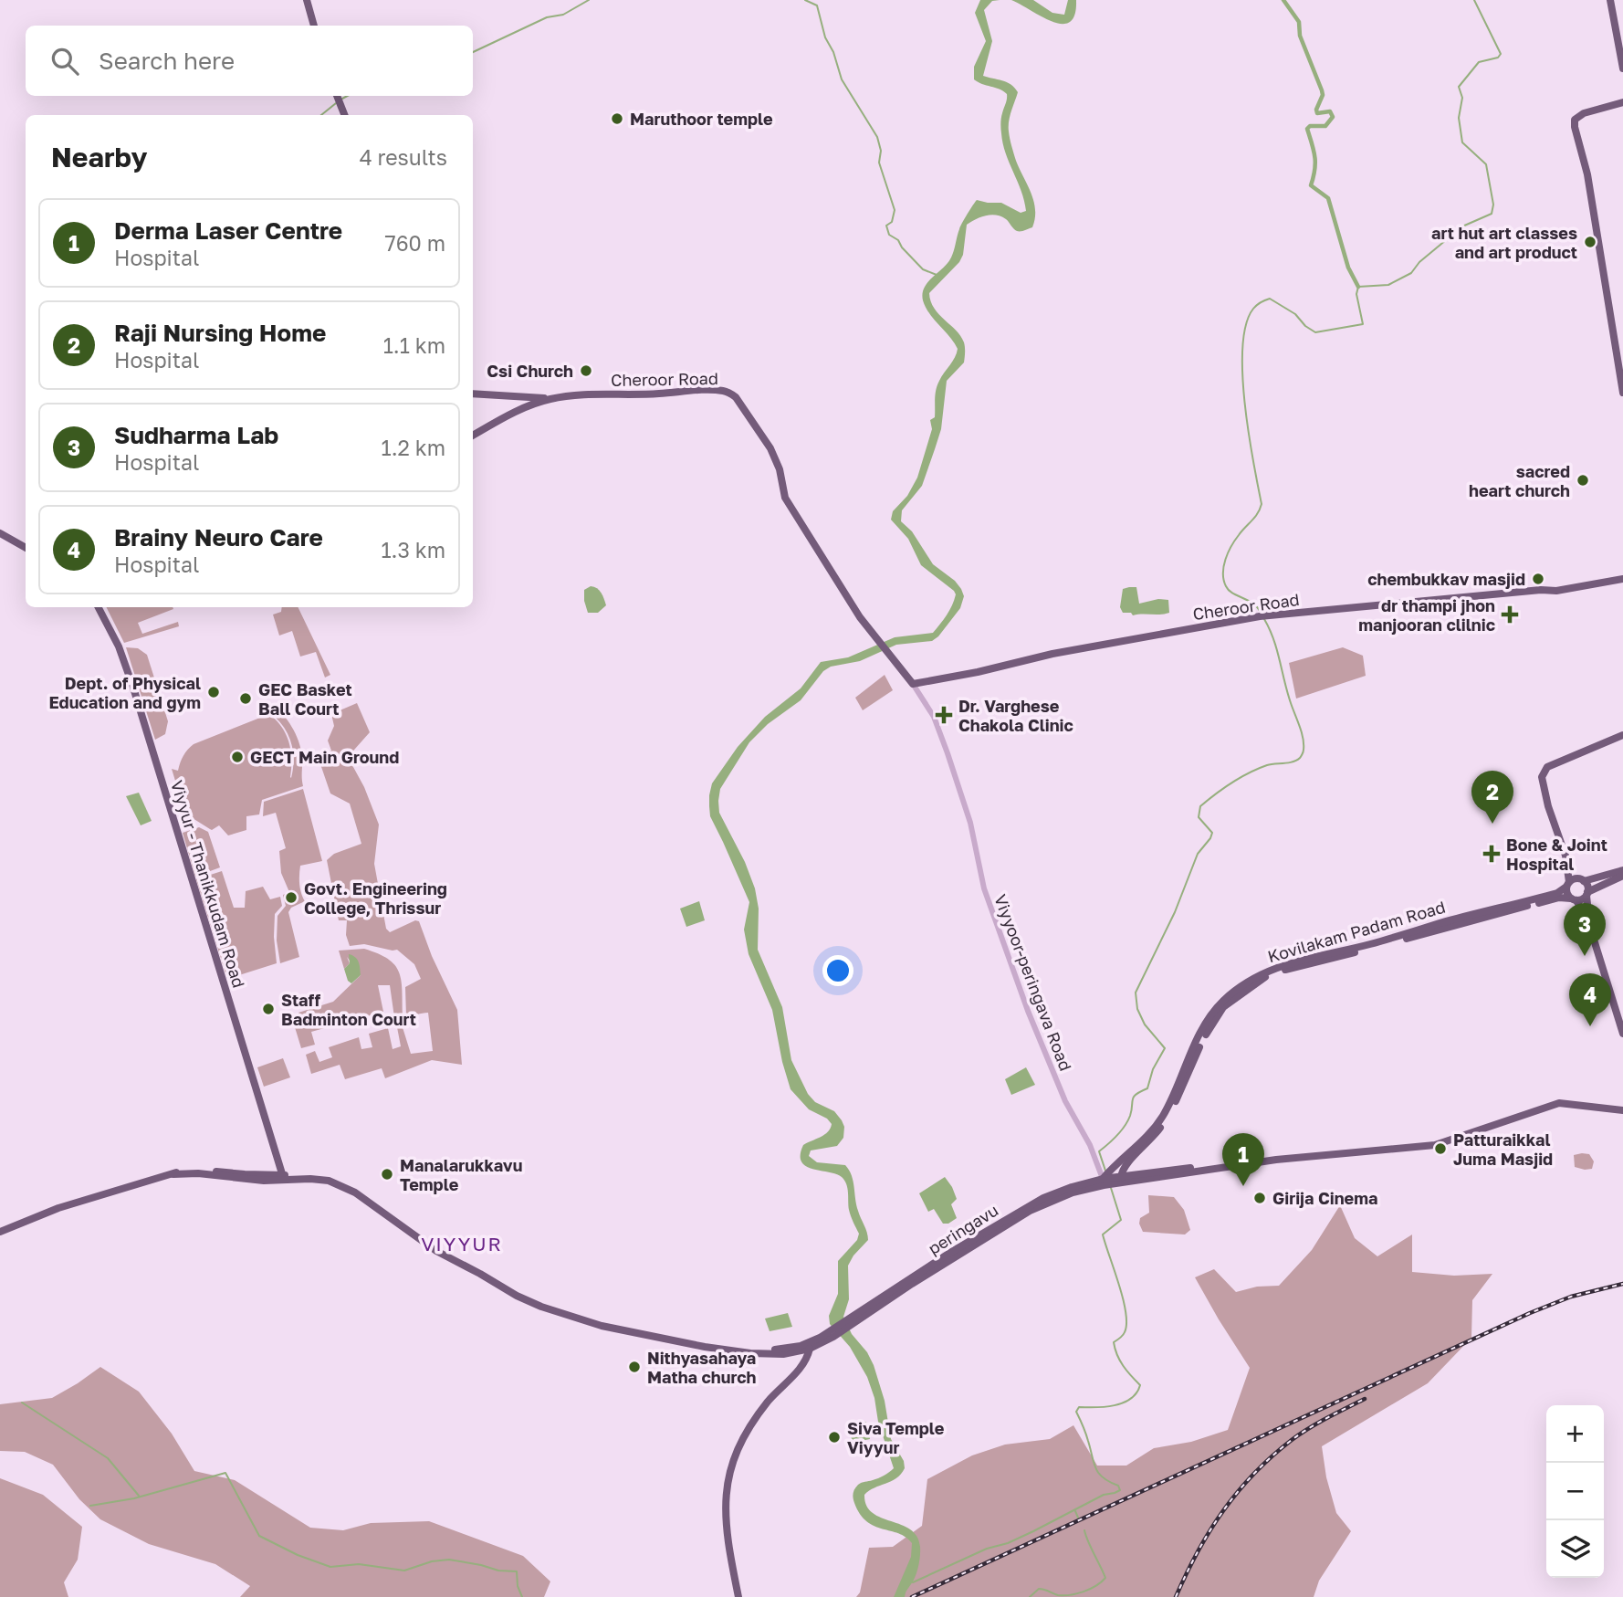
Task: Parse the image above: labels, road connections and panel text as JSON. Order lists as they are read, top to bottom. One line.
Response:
{"streets":{"main road":["Cheroor Road","Viyyur - Thanikkudam Road","Kovilakam Padam Road","peringavu"],"street":["Viyyoor-peringava Road"]},"crossings":[["Cheroor Road","Viyyoor-peringava Road"],["Kovilakam Padam Road","Viyyoor-peringava Road"],["Kovilakam Padam Road","peringavu"],["Viyyoor-peringava Road","peringavu"]],"districts":["VIYYUR"],"places":{"other":["Maruthoor temple","art hut art classes and art product","Csi Church","sacred heart church","chembukkav masjid","Dept. of Physical Education and gym","GEC Basket Ball Court","GECT Main Ground","Govt. Engineering College, Thrissur","Staff Badminton Court","Patturaikkal Juma Masjid","Manalarukkavu Temple","Girija Cinema","Nithyasahaya Matha church","Siva Temple Viyyur"],"health":["dr thampi jhon manjooran clilnic","Dr. Varghese Chakola Clinic","Bone & Joint Hospital"]},"page":{"search":"Search here","heading":["Nearby","4 results"],"list":[{"mark":"1","name":"Derma Laser Centre","note":"Hospital","value":"760 m"},{"mark":"2","name":"Raji Nursing Home","note":"Hospital","value":"1.1 km"},{"mark":"3","name":"Sudharma Lab","note":"Hospital","value":"1.2 km"},{"mark":"4","name":"Brainy Neuro Care","note":"Hospital","value":"1.3 km"}],"pins":["2","3","4","1"],"map_buttons":["+","−"]}}
